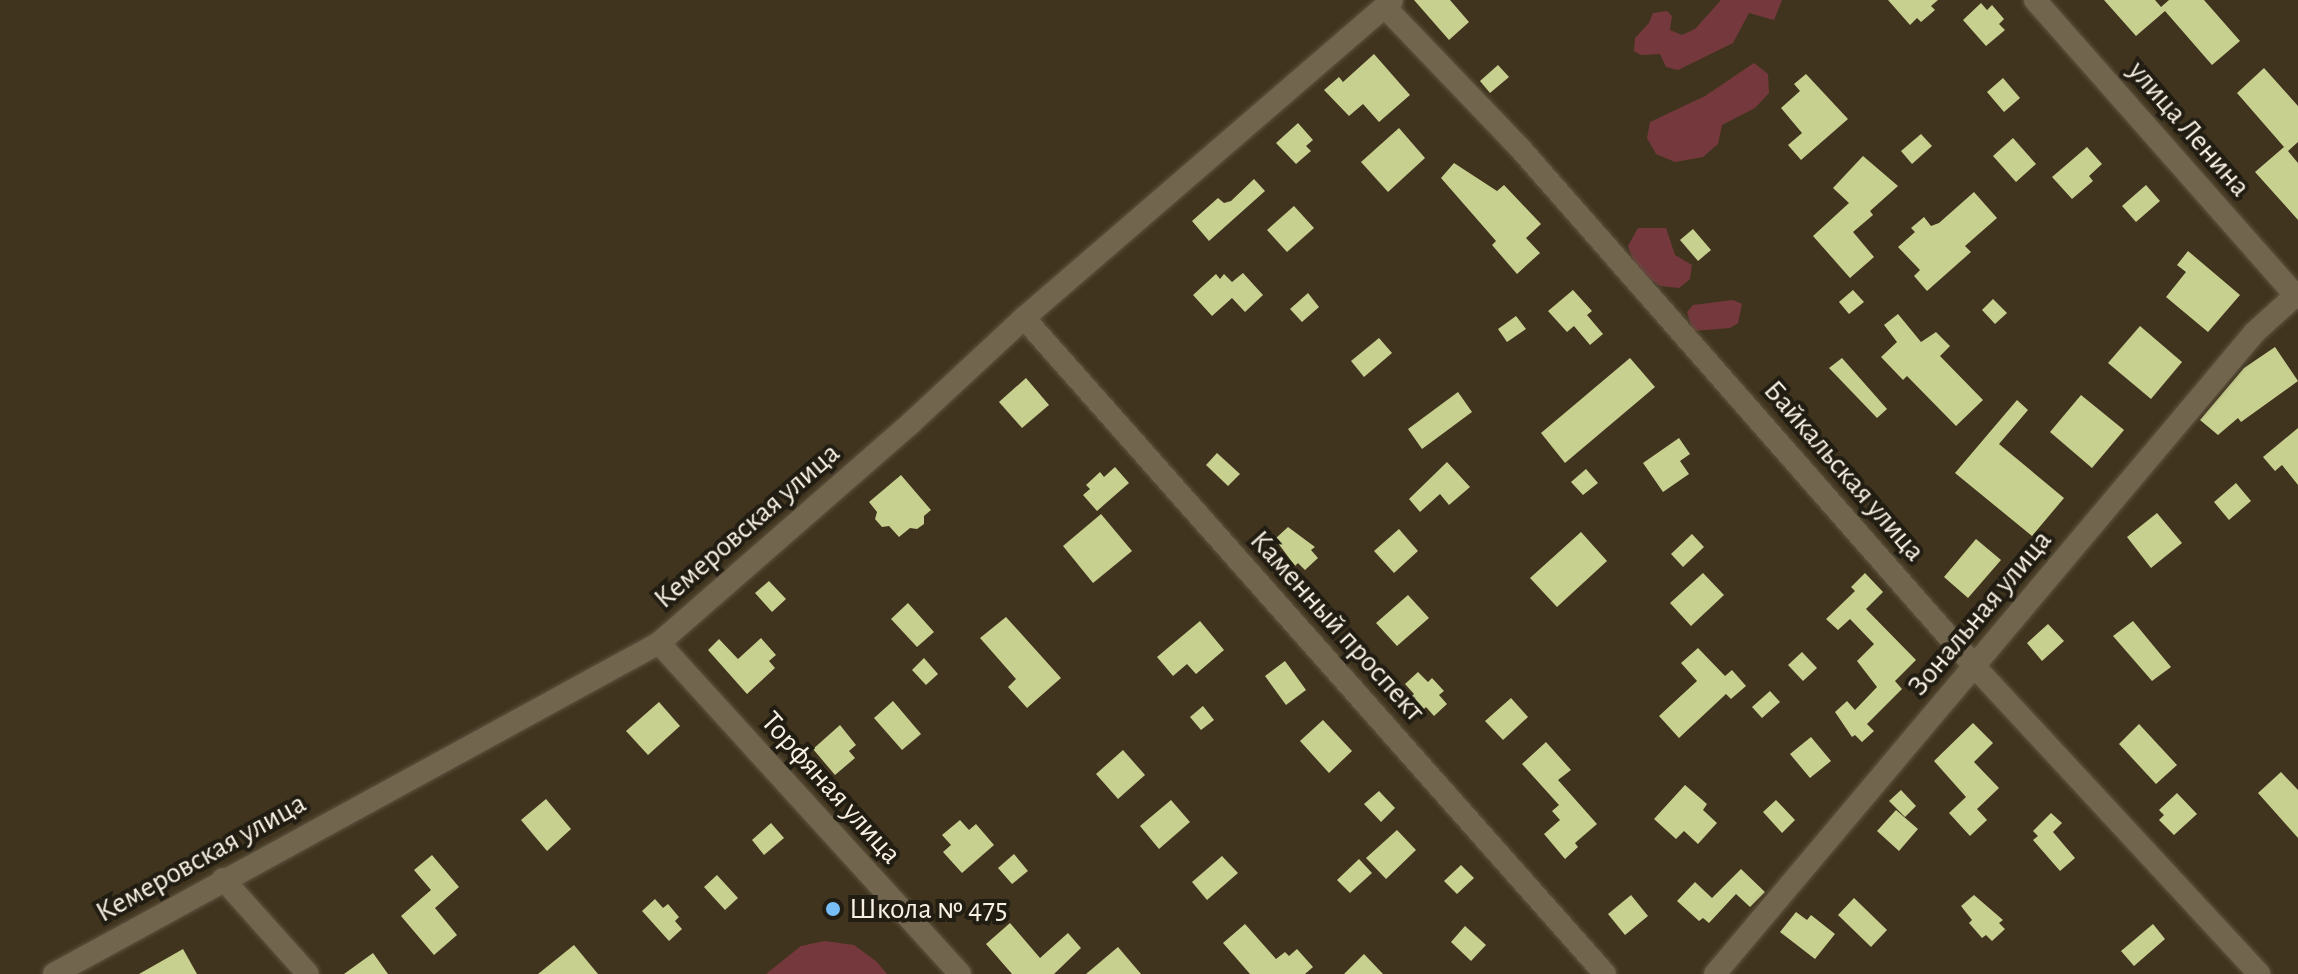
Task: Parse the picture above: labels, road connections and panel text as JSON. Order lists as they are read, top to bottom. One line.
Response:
{"streets":{"street":["улица Ленина","Байкальская улица","Кемеровская улица","Зональная улица","Каменный проспект","Торфяная улица"]},"crossings":[["улица Ленина","Зональная улица"],["Байкальская улица","Кемеровская улица"],["Байкальская улица","Зональная улица"],["Кемеровская улица","Каменный проспект"],["Кемеровская улица","Торфяная улица"]],"places":["Школа № 475"]}
